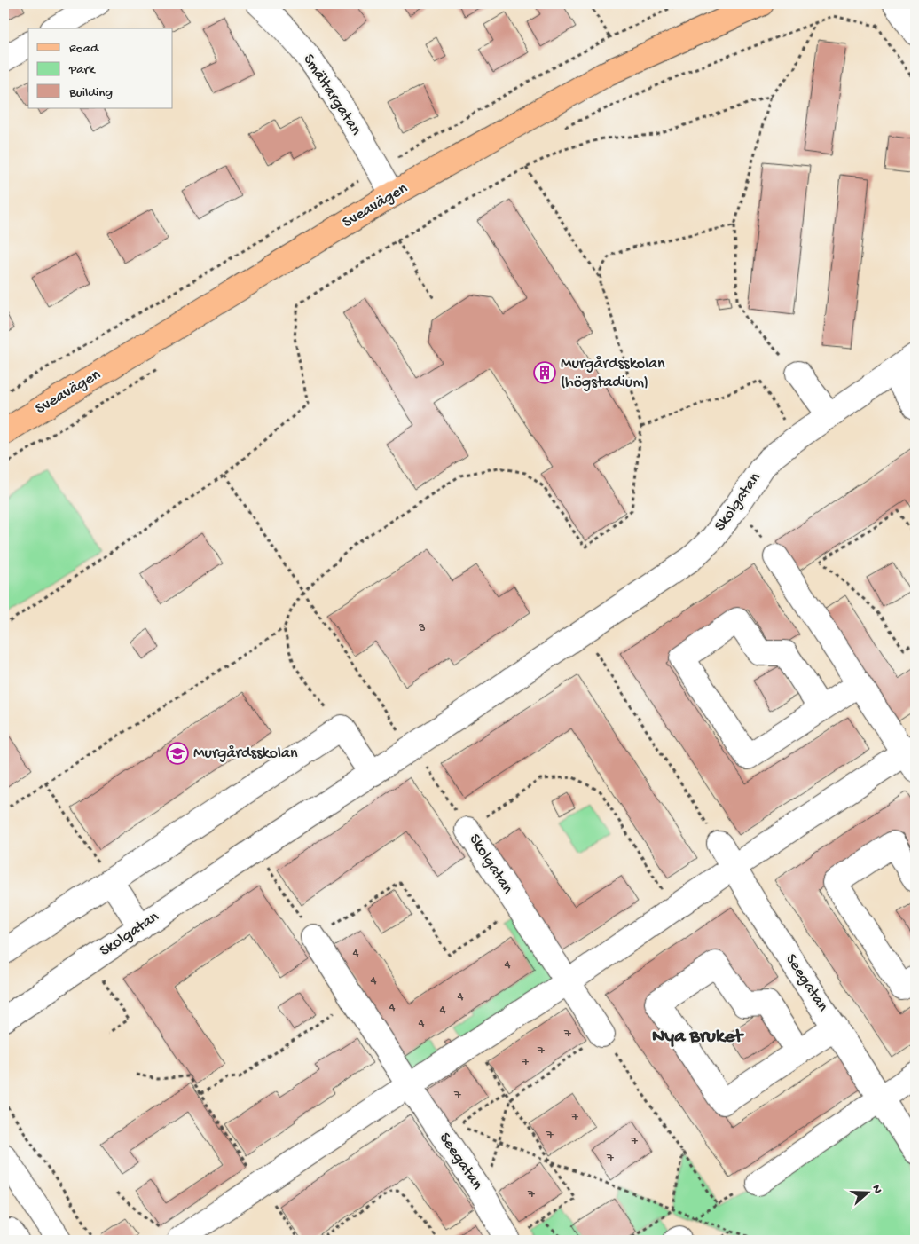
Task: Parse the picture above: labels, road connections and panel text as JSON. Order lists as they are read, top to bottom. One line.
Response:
{"streets":{"main road":["Sveavägen"],"street":["Smältargatan","Skolgatan","Seegatan"]},"crossings":[["Smältargatan","Sveavägen"]],"districts":["Nya Bruket"],"places":{"building":["Murgårdsskolan (högstadium)"],"school or university":["Murgårdsskolan"]},"house_numbers":["3","4","4","4","4","4","4","4","7","7","7","7","7","7","7","7","7"],"legend":["Road","Park","Building"],"north":"right"}
